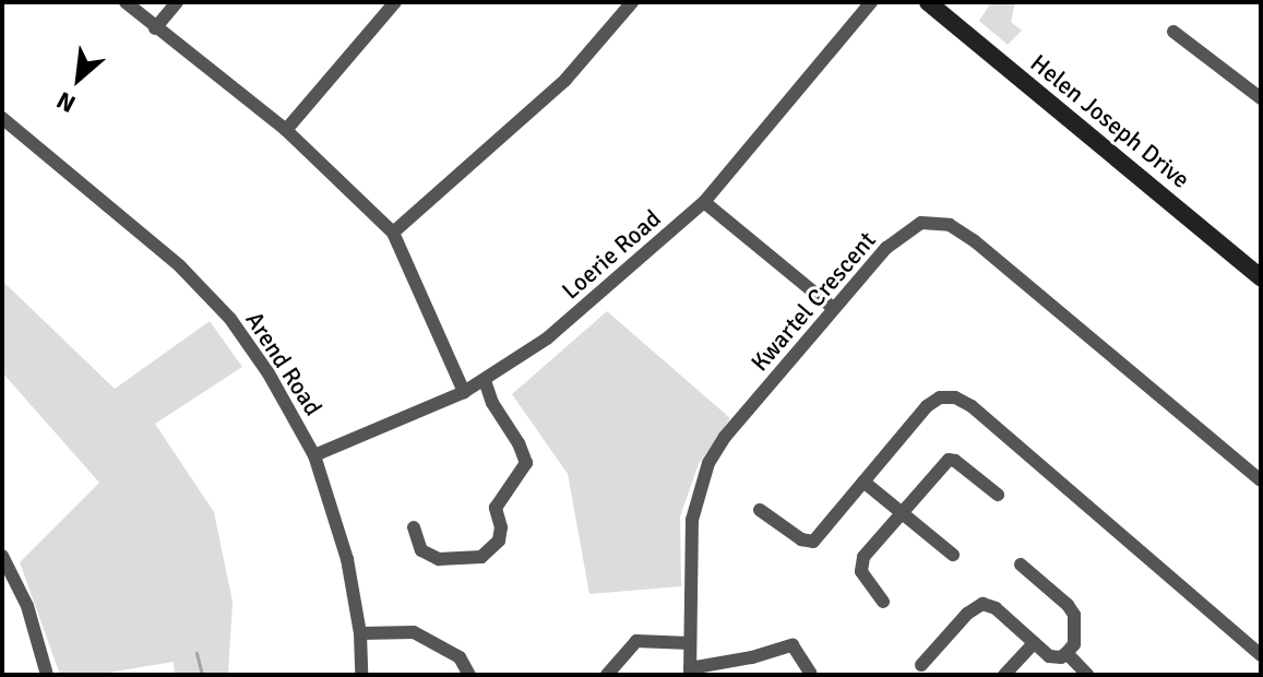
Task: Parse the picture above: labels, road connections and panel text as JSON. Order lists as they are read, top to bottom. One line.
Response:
{"streets":{"street":["Helen Joseph Drive","Loerie Road","Kwartel Crescent","Arend Road"]},"crossings":[["Loerie Road","Arend Road"]],"north":"bottom left"}
